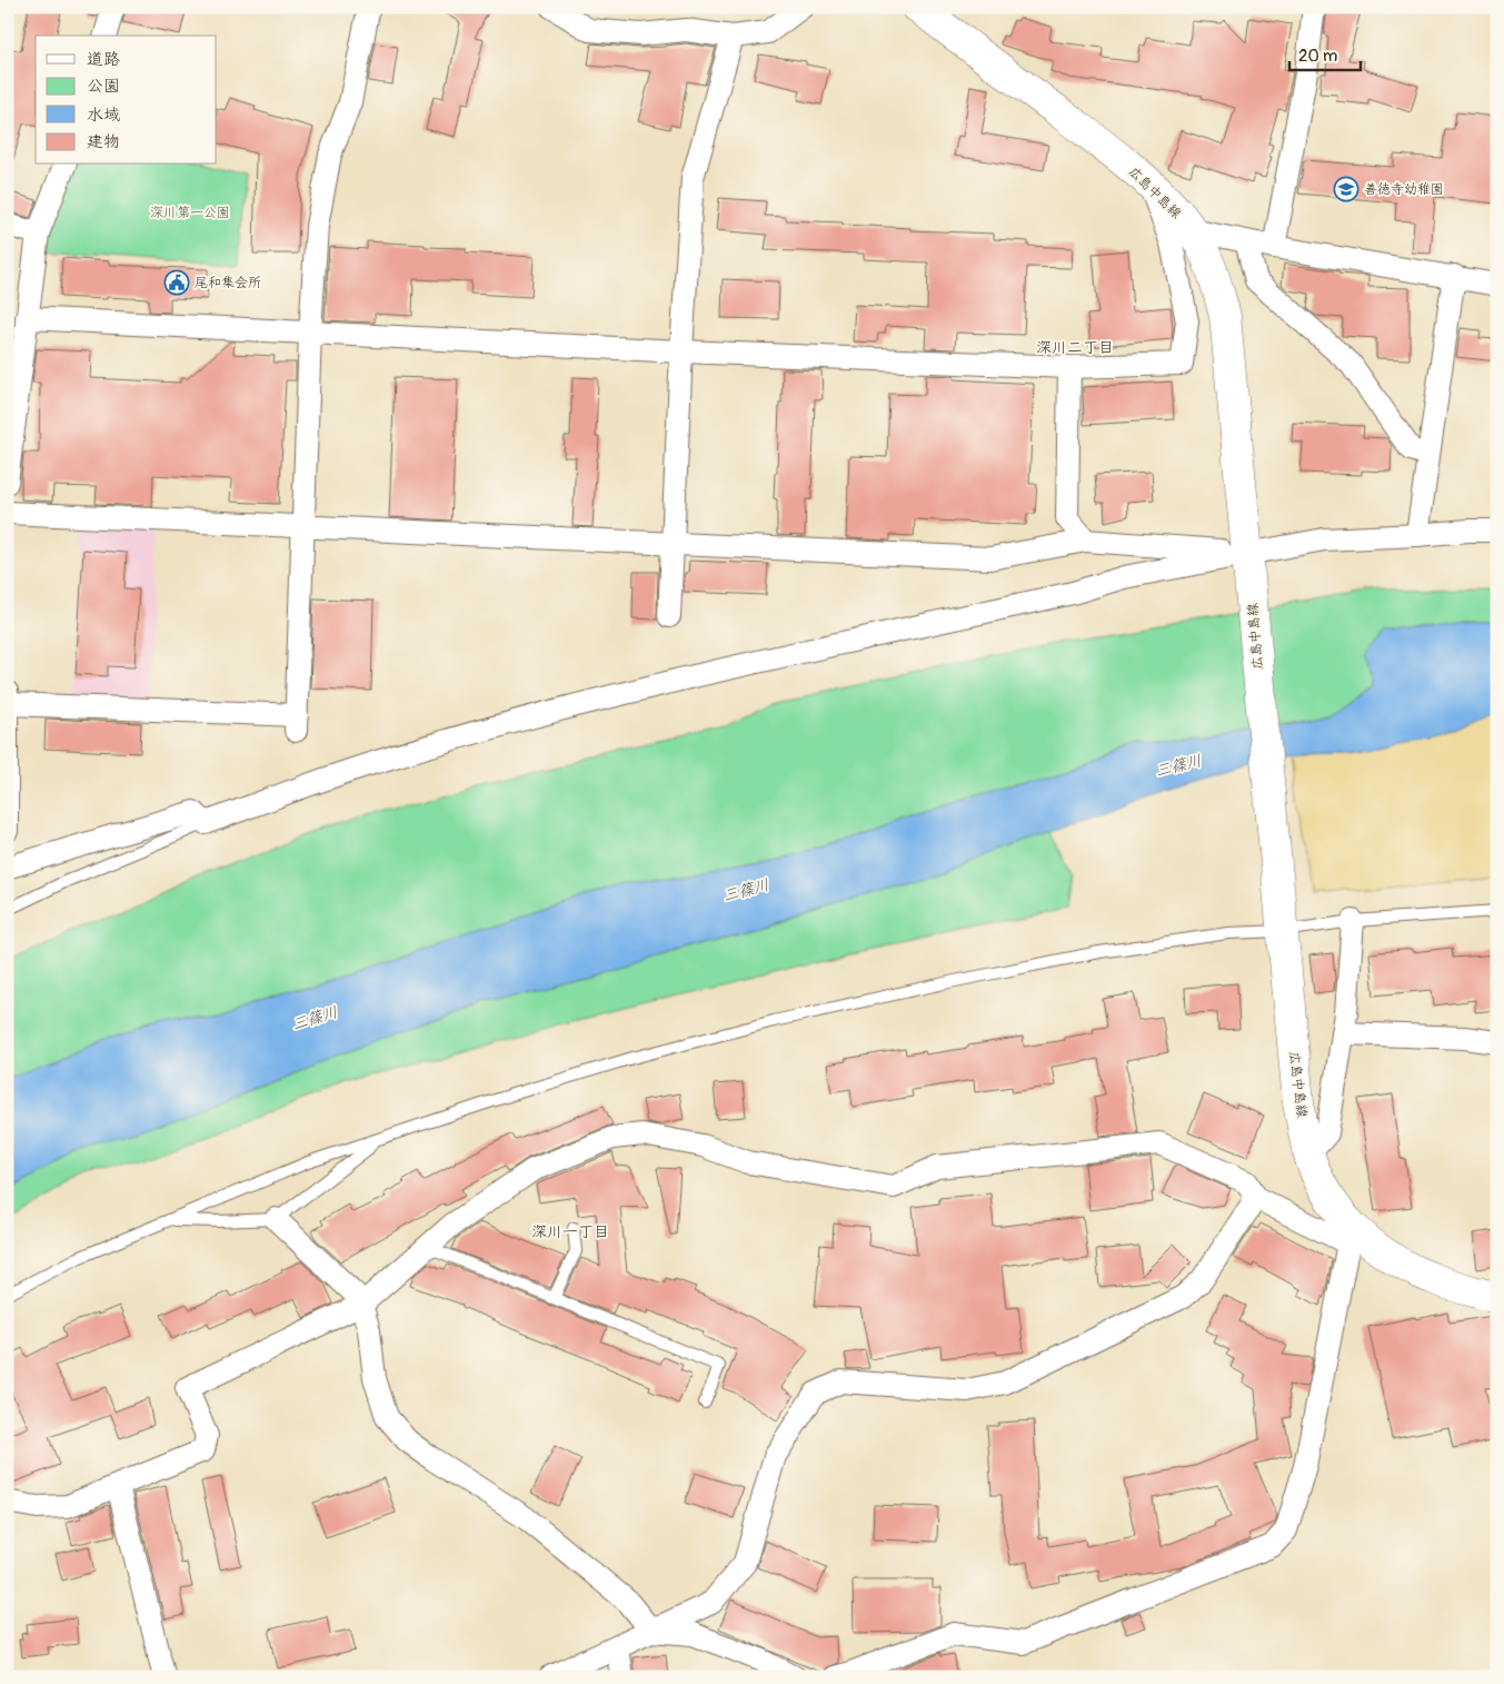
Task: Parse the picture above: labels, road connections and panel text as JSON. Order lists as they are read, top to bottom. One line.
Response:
{"streets":{"main road":["広島中島線"]},"districts":["深川二丁目","深川一丁目"],"water":["三篠川"],"parks":["深川第一公園"],"places":{"school or university":["善徳寺幼稚園"],"public building":["尾和集会所"]},"legend":["道路","公園","水域","建物"],"scale_bar":"20 m"}
